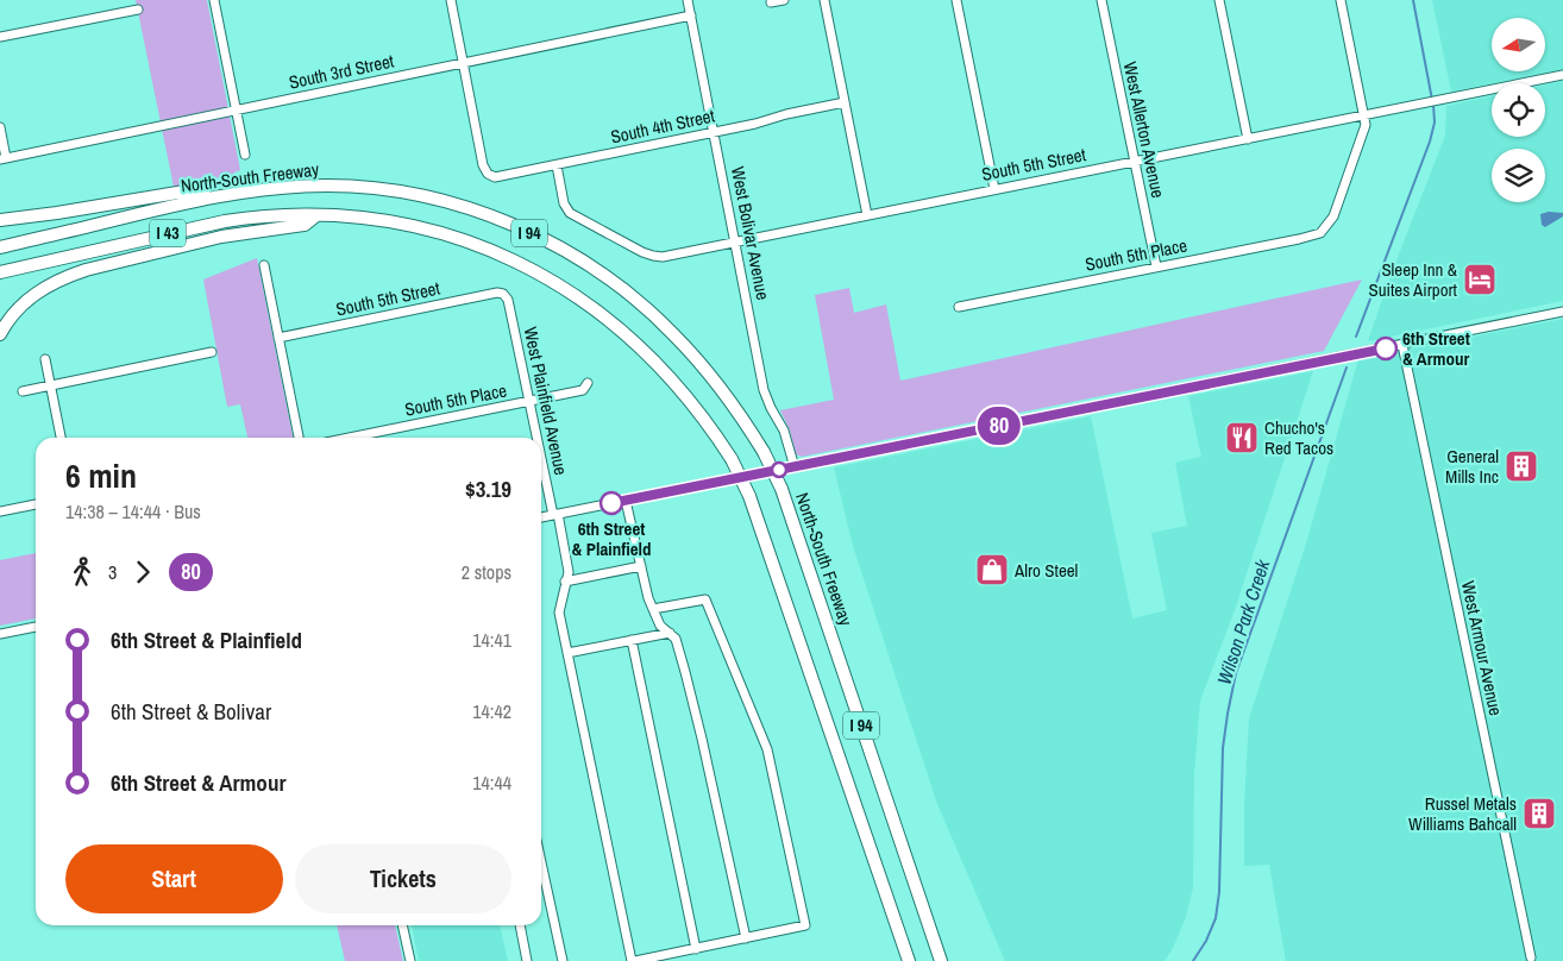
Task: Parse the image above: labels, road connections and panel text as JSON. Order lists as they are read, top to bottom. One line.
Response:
{"streets":{"highway":["North-South Freeway","I 43","I 94"],"street":["South 3rd Street","South 4th Street","West Allerton Avenue","South 5th Street","West Bolivar Avenue","South 5th Place","West Plainfield Avenue","West Armour Avenue"]},"crossings":[["South 3rd Street","South 4th Street"],["South 3rd Street","West Bolivar Avenue"],["South 4th Street","South 5th Street"],["South 4th Street","West Bolivar Avenue"],["West Allerton Avenue","South 5th Street"],["West Allerton Avenue","South 5th Place"],["South 5th Street","West Bolivar Avenue"],["South 5th Street","South 5th Place"],["South 5th Street","West Plainfield Avenue"],["I 43","I 94"],["South 5th Place","West Plainfield Avenue"]],"water":["Wilson Park Creek"],"places":{"hotel":["Sleep Inn & Suites Airport"],"other":["6th Street & Armour","6th Street & Plainfield"],"restaurant":["Chucho's Red Tacos"],"building":["General Mills Inc","Russel Metals Williams Bahcall"],"shop":["Alro Steel"]},"lines":["bus line 80"],"north":"left","page":{"on_map":"80","heading":["6 min","14:38 – 14:44 · Bus","$3.19"],"legs":["3","80","2 stops"],"list":[{"name":"6th Street & Plainfield","value":"14:41"},{"name":"6th Street & Bolivar","value":"14:42"},{"name":"6th Street & Armour","value":"14:44"}],"buttons":["Start","Tickets"]}}
